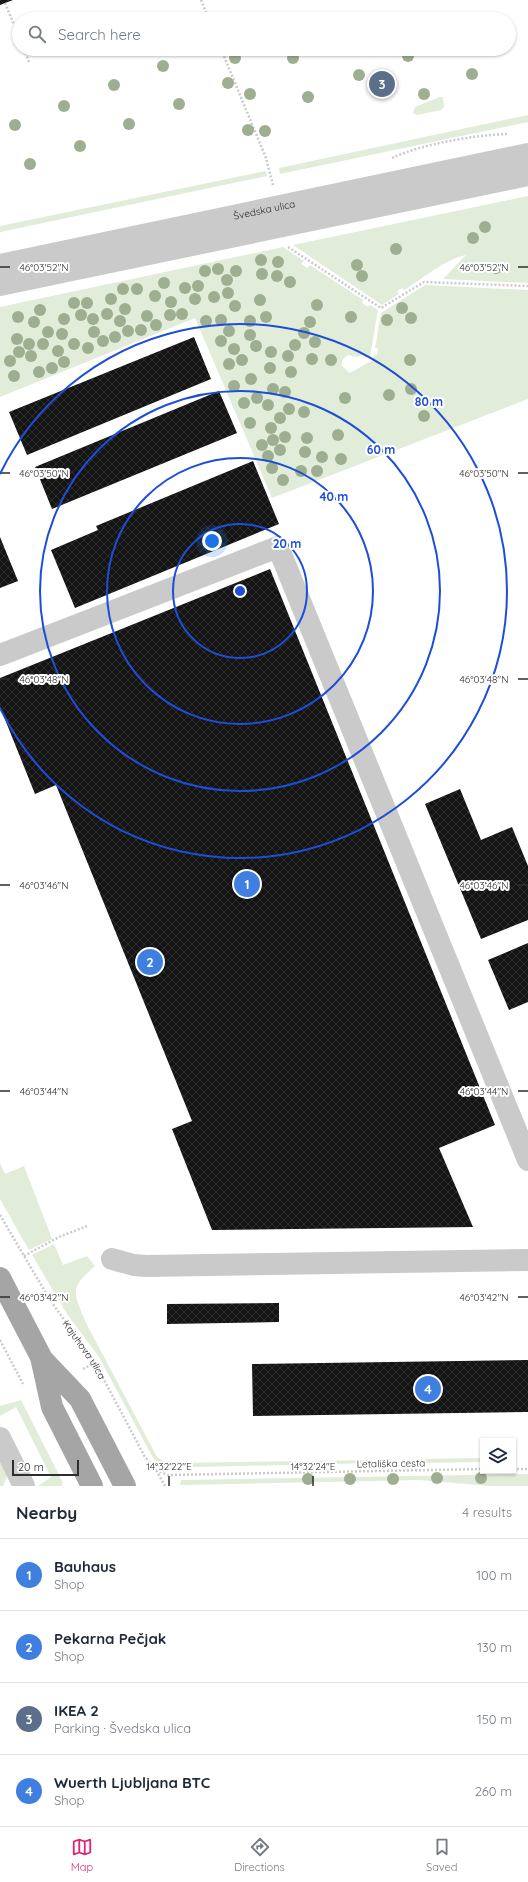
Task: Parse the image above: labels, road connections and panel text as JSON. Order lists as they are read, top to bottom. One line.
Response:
{"streets":{"street":["Švedska ulica"],"path":["Kajuhova ulica","Letališka cesta"]},"crossings":[["Kajuhova ulica","Letališka cesta"]],"scale_bar":"20 m","page":{"search":"Search here","pins":["3","1","2","4"],"scale":"20 m","heading":["Nearby","4 results"],"list":[{"mark":"1","name":"Bauhaus","note":"Shop","value":"100 m"},{"mark":"2","name":"Pekarna Pečjak","note":"Shop","value":"130 m"},{"mark":"3","name":"IKEA 2","note":"Parking · Švedska ulica","value":"150 m"},{"mark":"4","name":"Wuerth Ljubljana BTC","note":"Shop","value":"260 m"}],"nav":["Map","Directions","Saved"]},"coordinates":["46°03'52\"N","46°03'50\"N","46°03'48\"N","46°03'46\"N","46°03'44\"N","46°03'42\"N","14°32'22\"E","14°32'24\"E"],"rings":["80 m","60 m","40 m","20 m"]}
